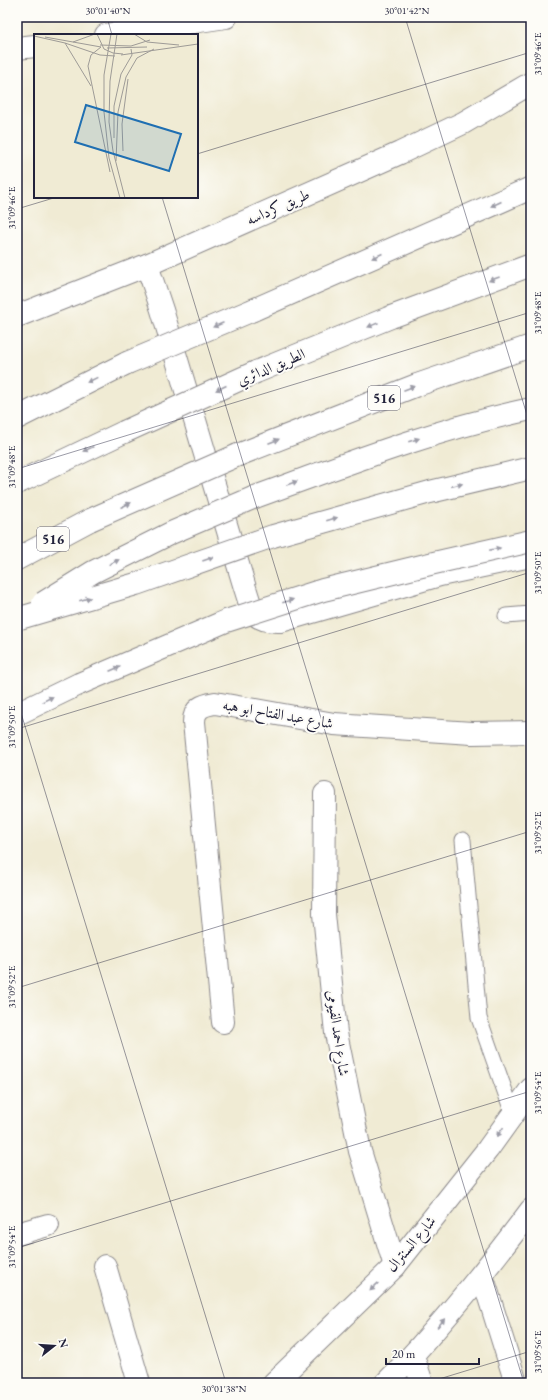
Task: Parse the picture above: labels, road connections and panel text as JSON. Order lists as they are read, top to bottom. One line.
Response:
{"streets":{"main road":["طريق كرداسه","الطريق الدائري","516","شارع عبد الفتاح ابو هبه","شارع احمد الفيومى","شارع السنترال"]},"crossings":[["شارع احمد الفيومى","شارع السنترال"]],"scale_bar":"20 m","north":"right","coordinates":["30°01'40\"N","30°01'42\"N","31°09'46\"E","31°09'48\"E","31°09'50\"E","31°09'52\"E","31°09'54\"E","31°09'56\"E","30°01'38\"N"]}
